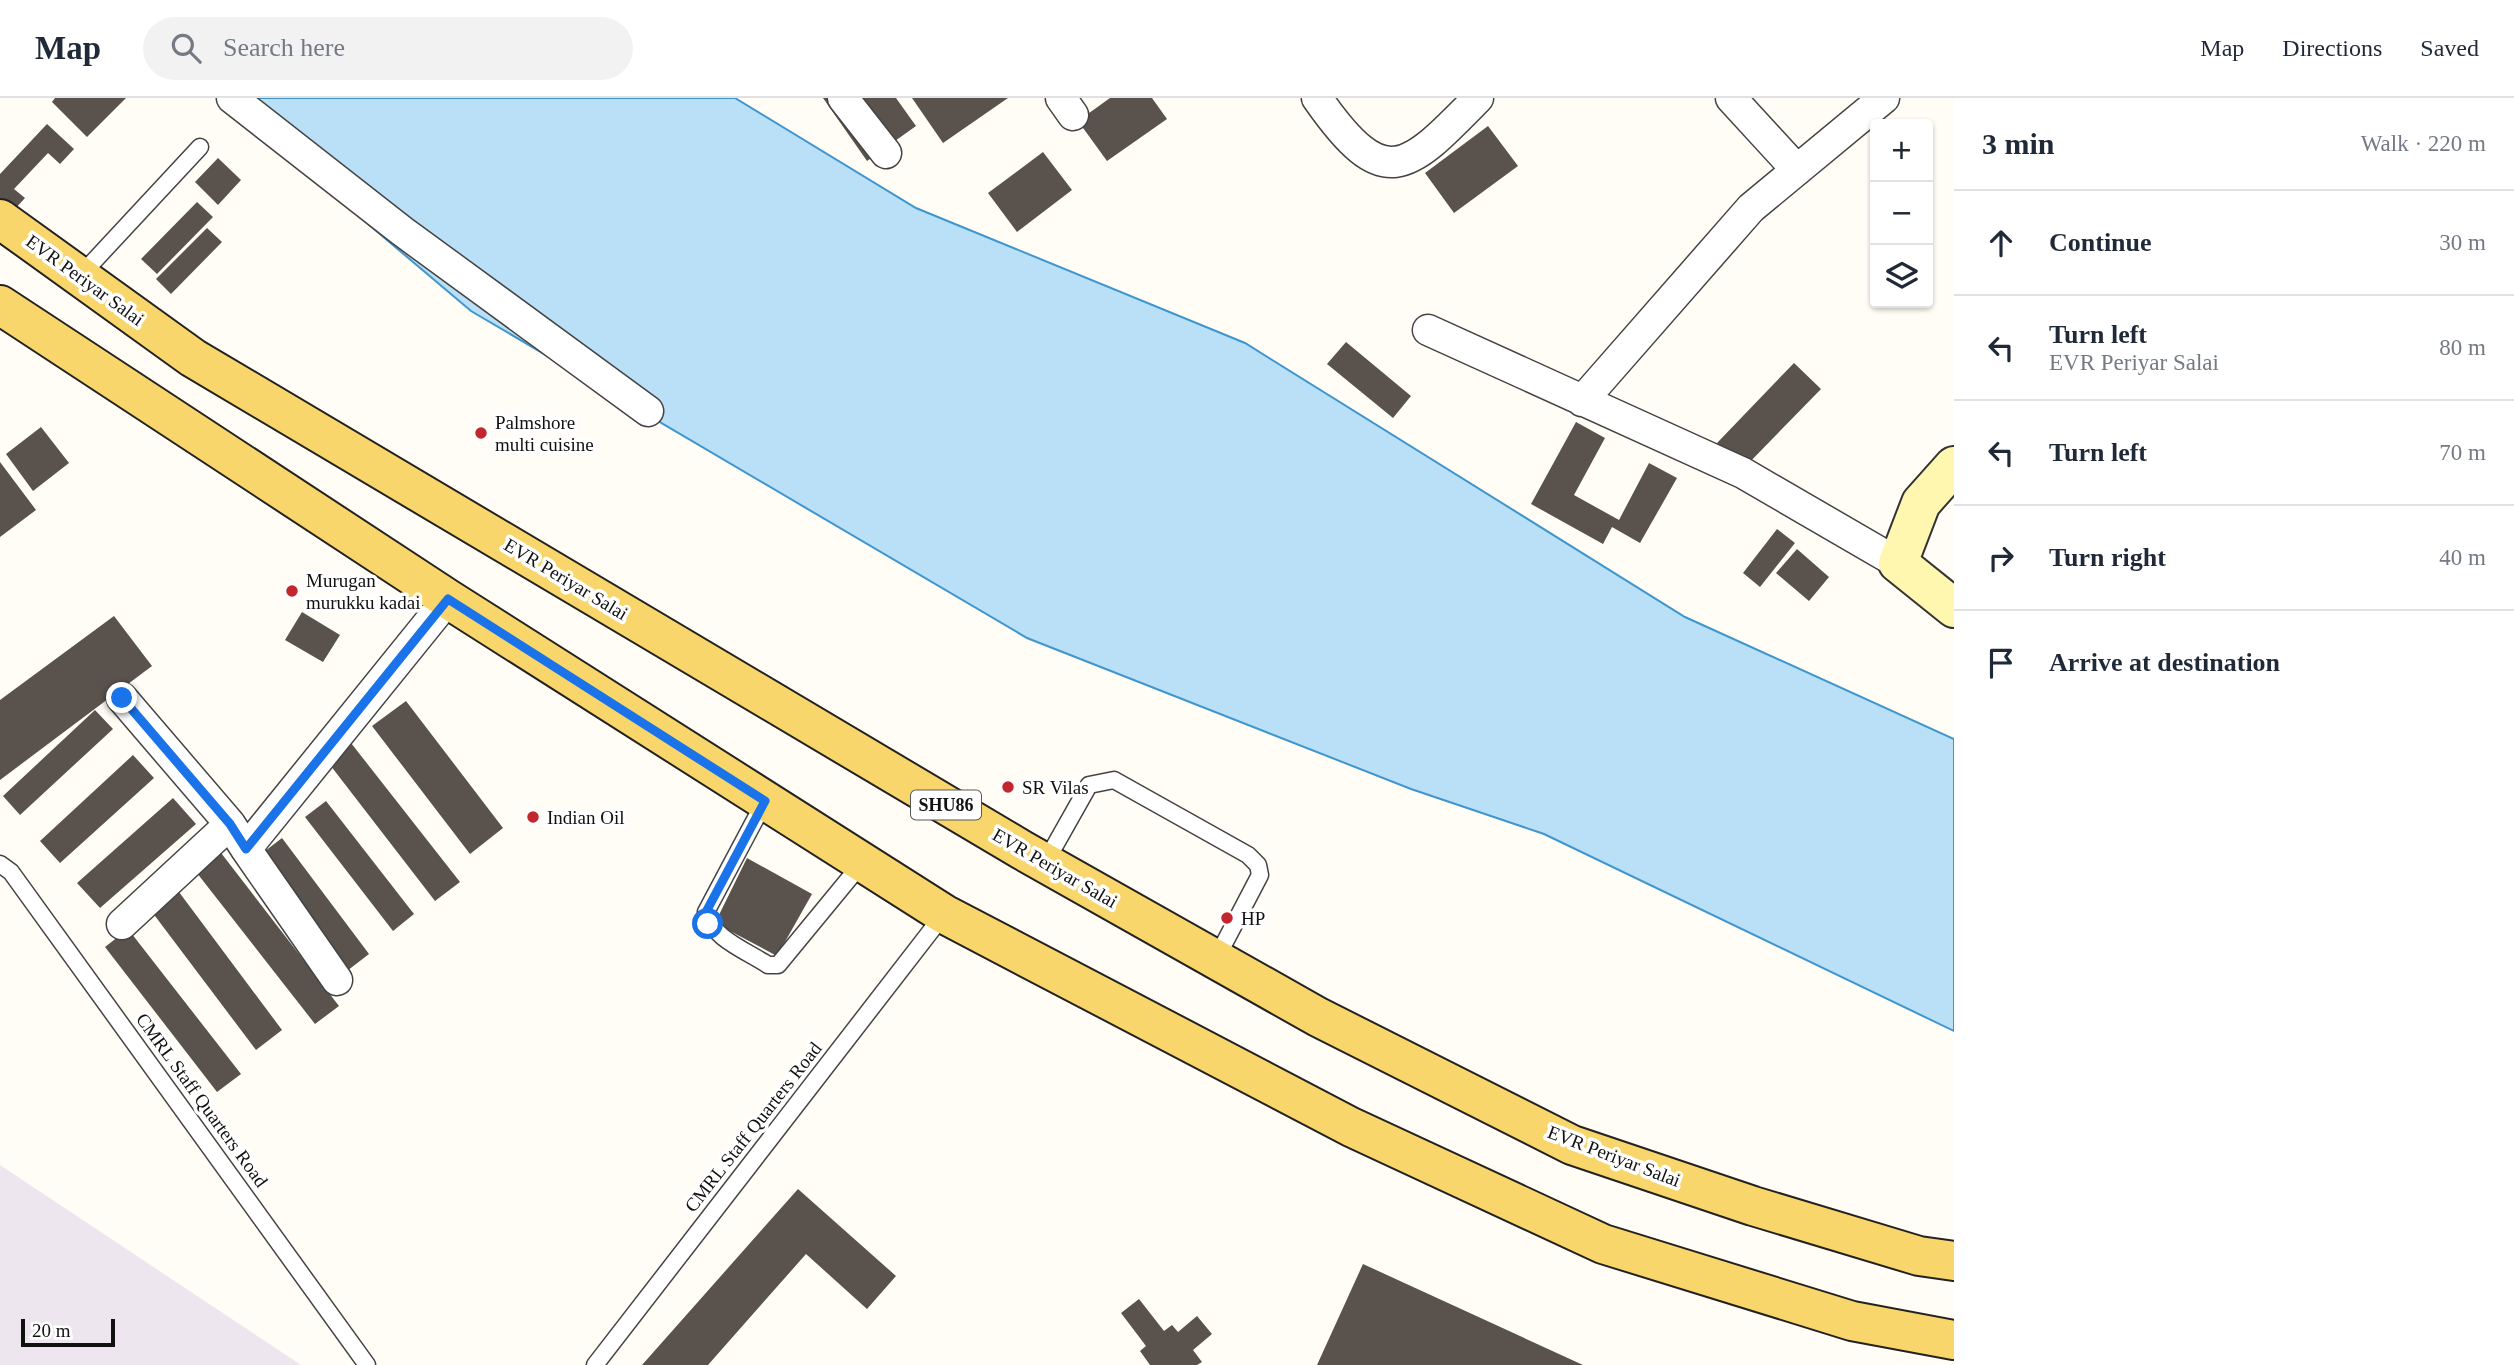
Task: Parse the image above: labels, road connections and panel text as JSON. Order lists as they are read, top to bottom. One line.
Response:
{"streets":{"main road":["EVR Periyar Salai","SHU86"],"lane":["CMRL Staff Quarters Road"]},"places":["Palmshore multi cuisine","Murugan murukku kadai","SR Vilas","Indian Oil","HP"],"scale_bar":"20 m","page":{"header":"Map","search":"Search here","nav":["Map","Directions","Saved"],"heading":["3 min","Walk · 220 m"],"map_buttons":["+","−"],"list":[["Continue","30 m"],["Turn left","EVR Periyar Salai","80 m"],["Turn left","70 m"],["Turn right","40 m"],"Arrive at destination"],"scale":"20 m"}}
